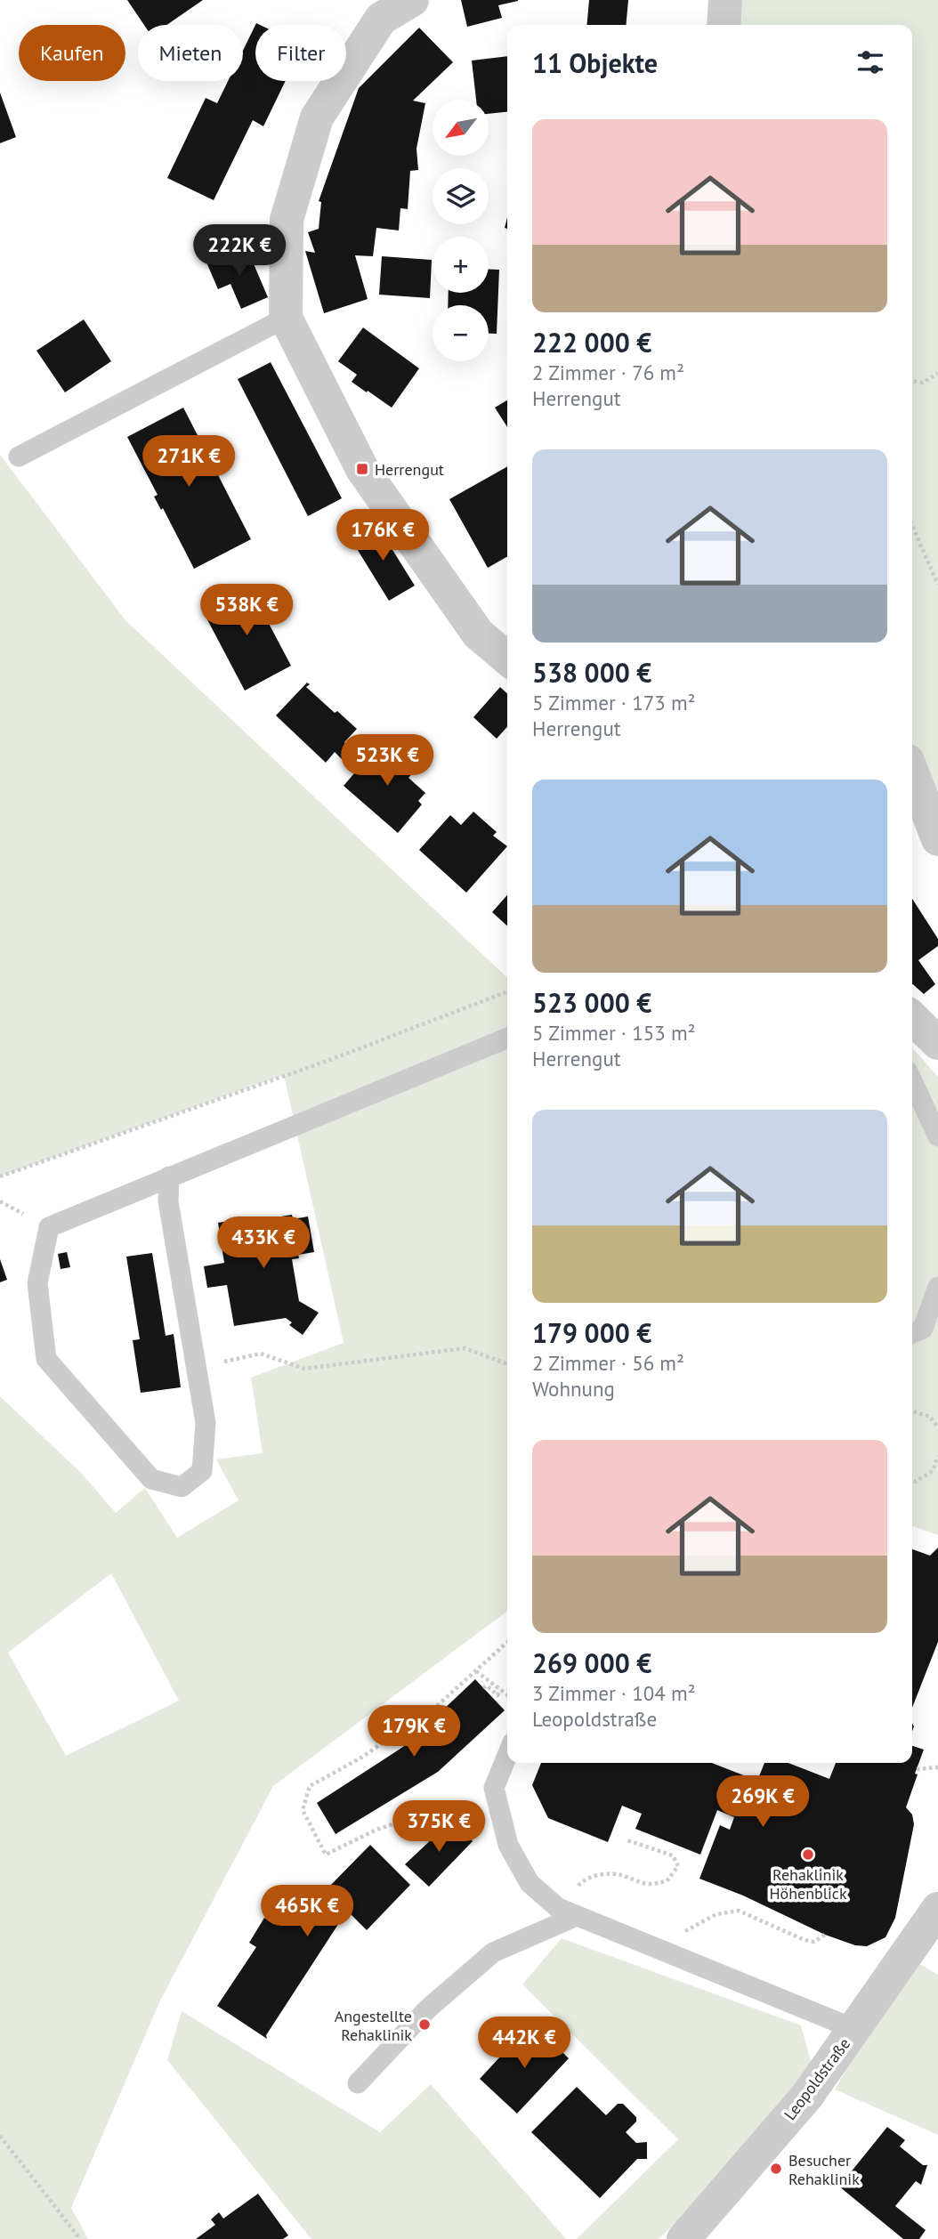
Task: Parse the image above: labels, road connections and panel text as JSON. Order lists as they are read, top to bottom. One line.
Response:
{"streets":{"street":["Leopoldstraße"]},"places":{"transit":["Herrengut"],"other":["Rehaklinik Höhenblick","Angestellte Rehaklinik","Besucher Rehaklinik"]},"north":"bottom left","page":{"chip":["Kaufen","Mieten","Filter"],"heading":"11 Objekte","map_buttons":["+","−"],"list":[{"name":"222 000 €","note":"2 Zimmer · 76 m² · Herrengut"},{"name":"538 000 €","note":"5 Zimmer · 173 m² · Herrengut"},{"name":"523 000 €","note":"5 Zimmer · 153 m² · Herrengut"},{"name":"179 000 €","note":"2 Zimmer · 56 m² · Wohnung"},{"name":"269 000 €","note":"3 Zimmer · 104 m² · Leopoldstraße"}],"price":["222K €","271K €","176K €","538K €","523K €","433K €","179K €","269K €","375K €","465K €","442K €"]}}
